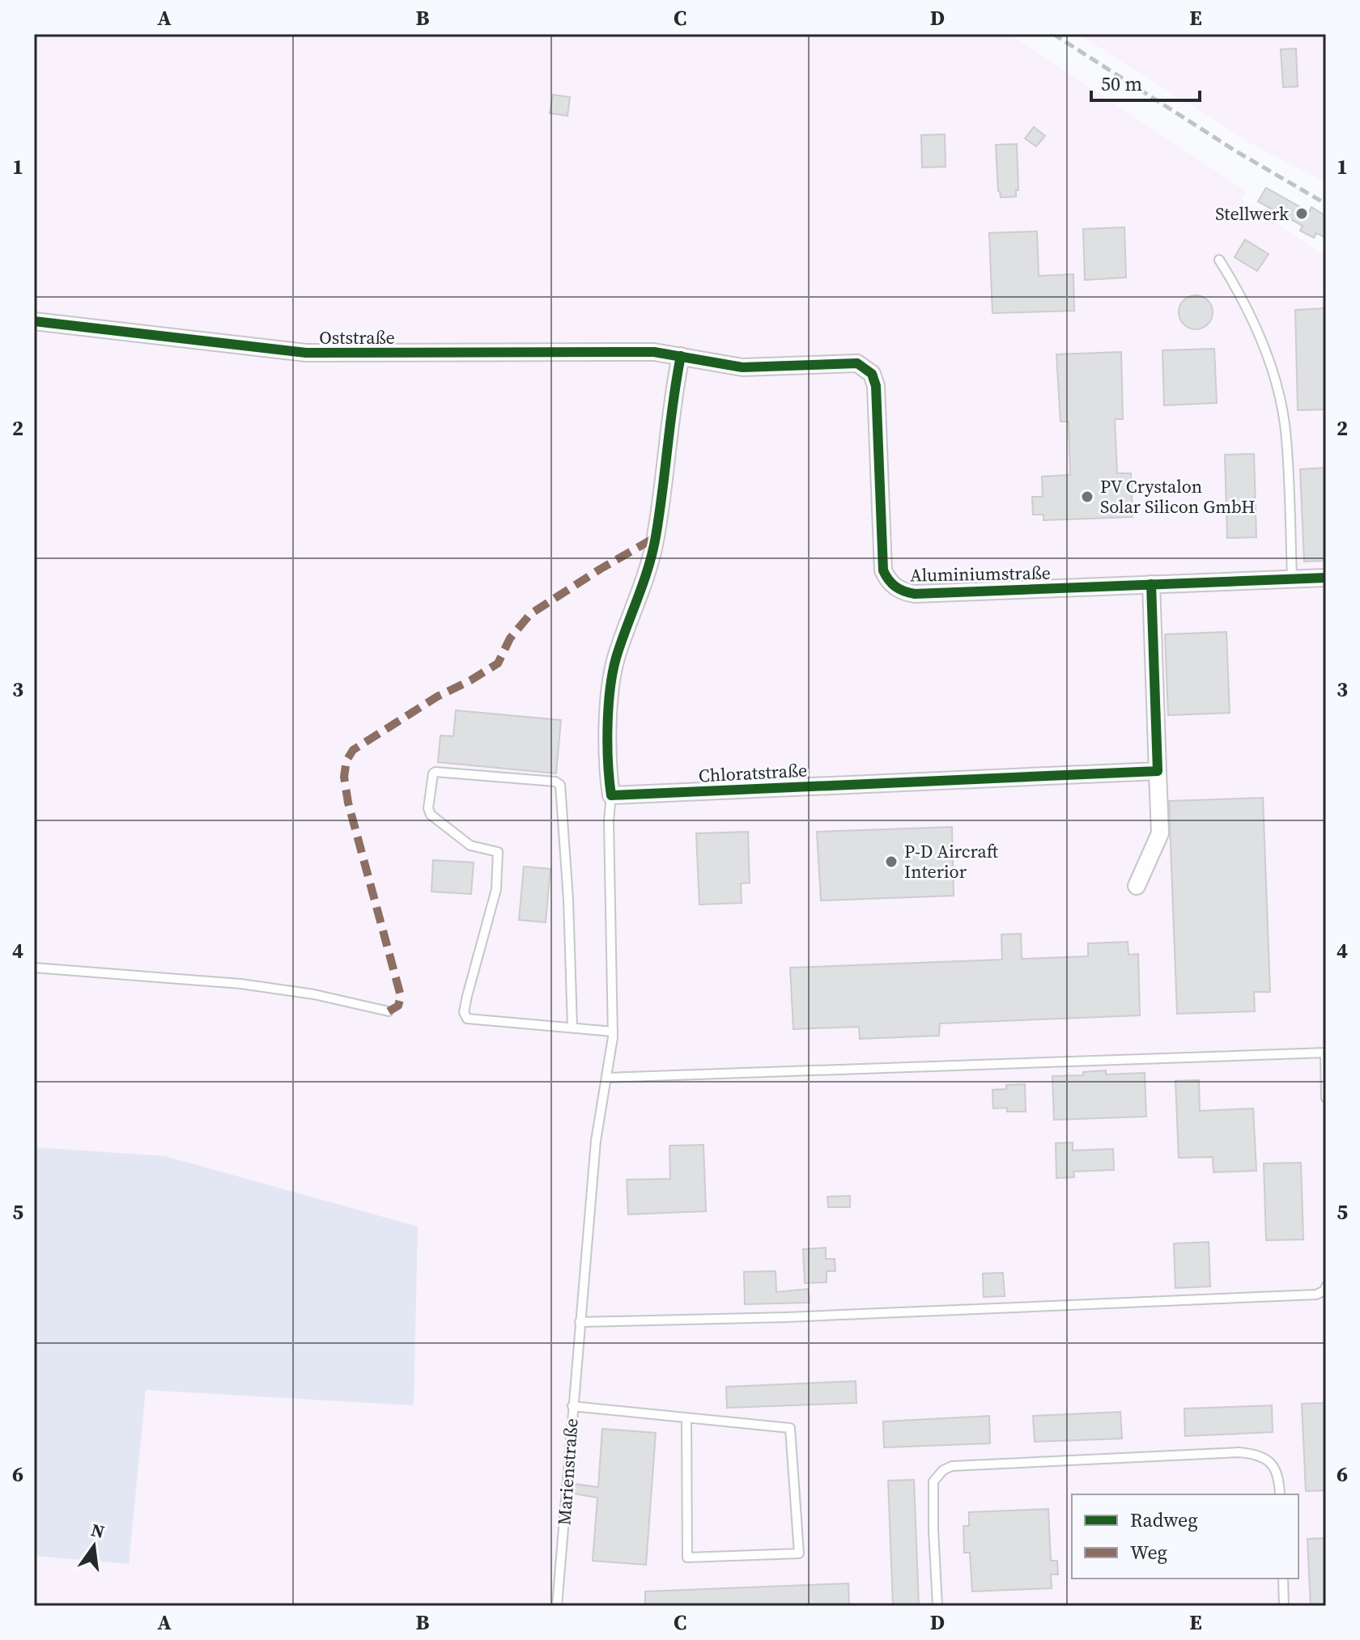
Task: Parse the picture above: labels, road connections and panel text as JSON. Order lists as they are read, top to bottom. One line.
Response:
{"streets":{"street":["Oststraße","Aluminiumstraße","Chloratstraße"],"lane":["Marienstraße"]},"crossings":[["Oststraße","Aluminiumstraße"]],"places":["Stellwerk","PV Crystalon Solar Silicon GmbH","P-D Aircraft Interior"],"legend":["Radweg","Weg"],"scale_bar":"50 m","north":"top","grid":{"columns":["A","B","C","D","E"],"rows":["1","2","3","4","5","6"]}}
